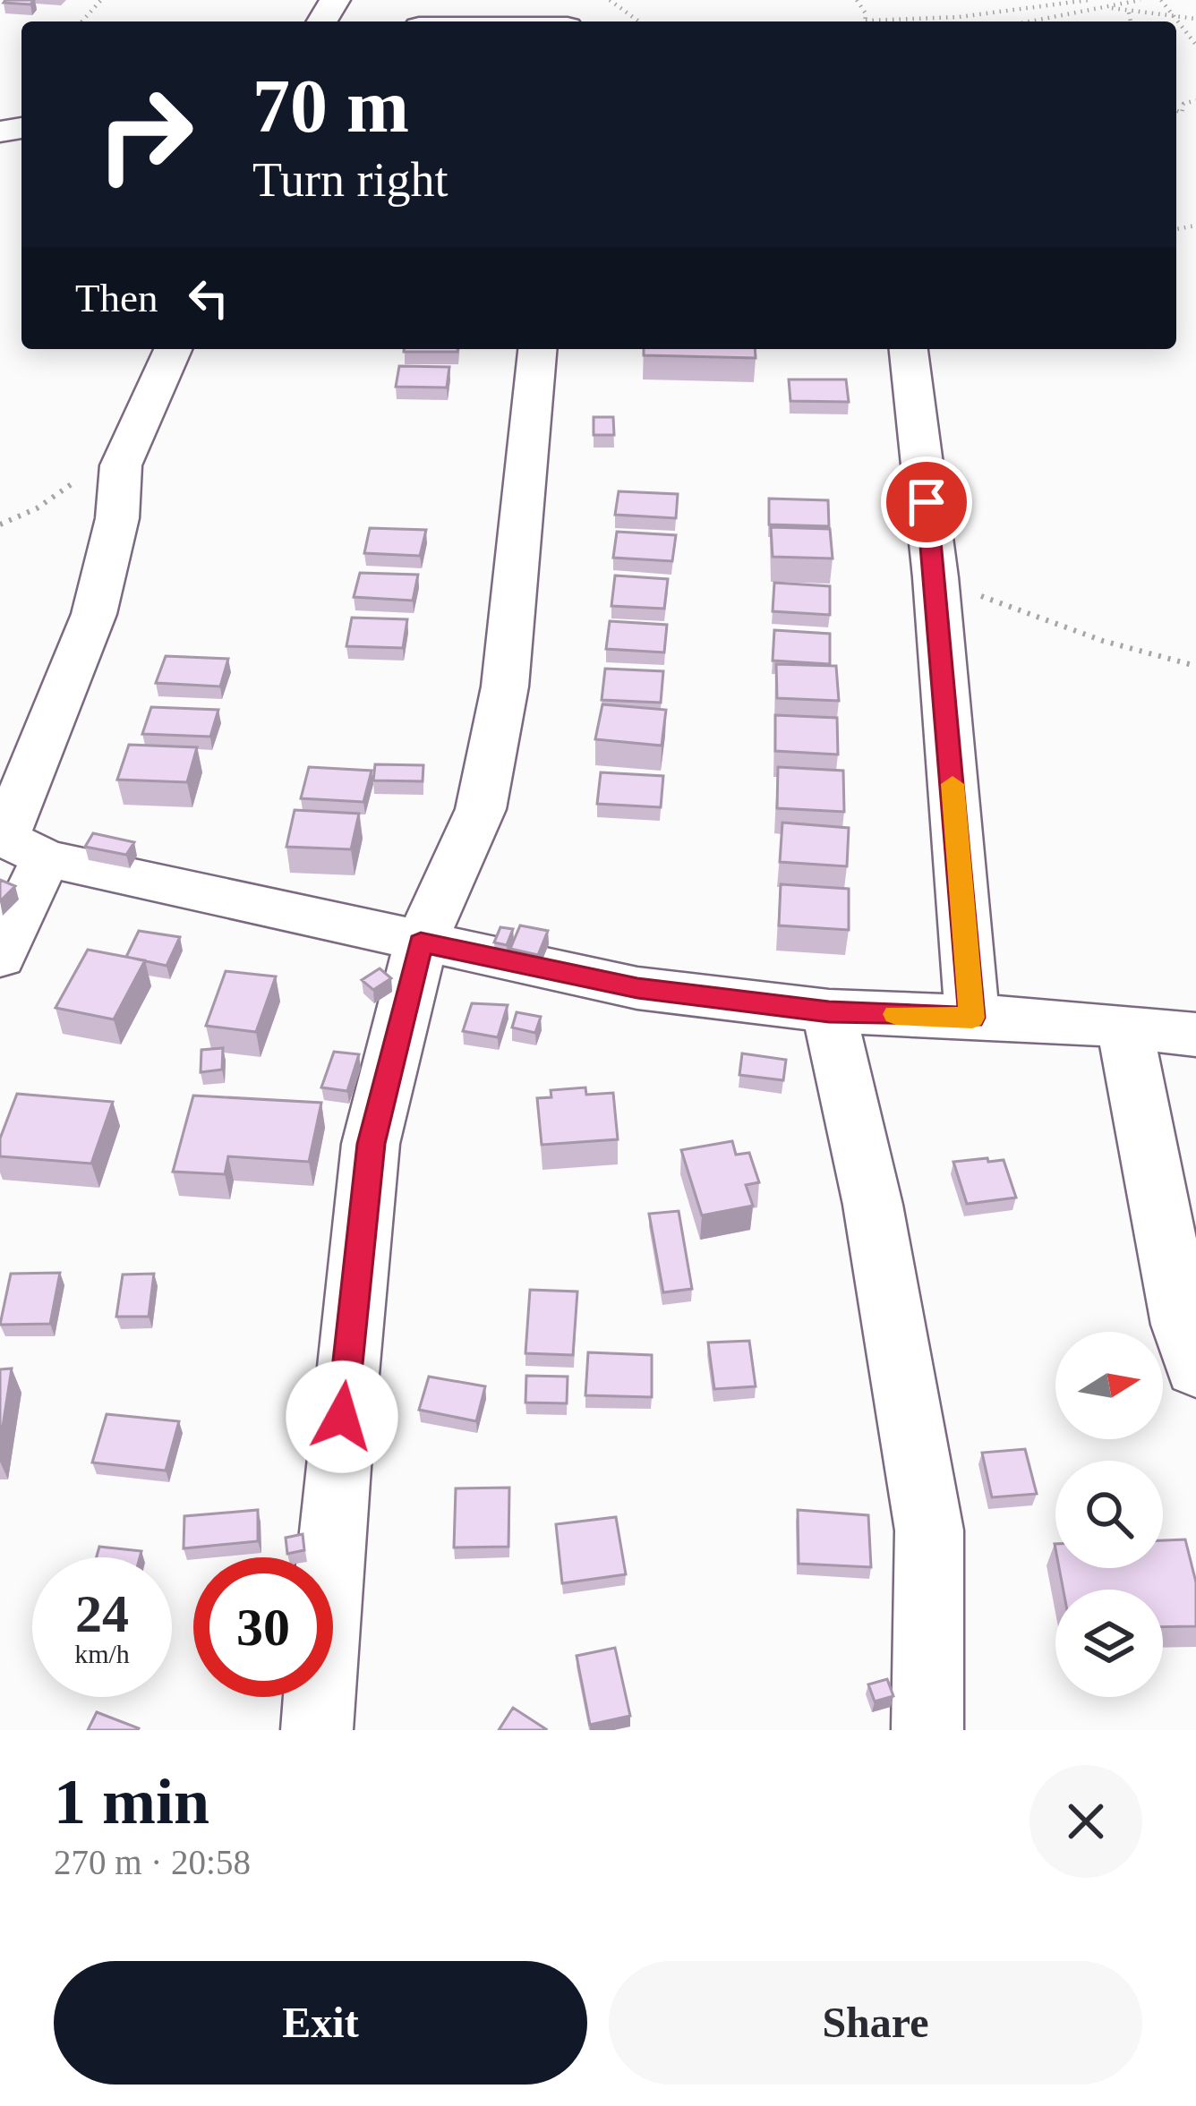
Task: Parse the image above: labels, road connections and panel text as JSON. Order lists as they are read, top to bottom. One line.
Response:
{"north":"right","page":{"turn":["70 m","Turn right"],"then":"Then","speed":"24 km/h","limit":"30","heading":["1 min","270 m · 20:58"],"buttons":["Exit","Share"]}}
